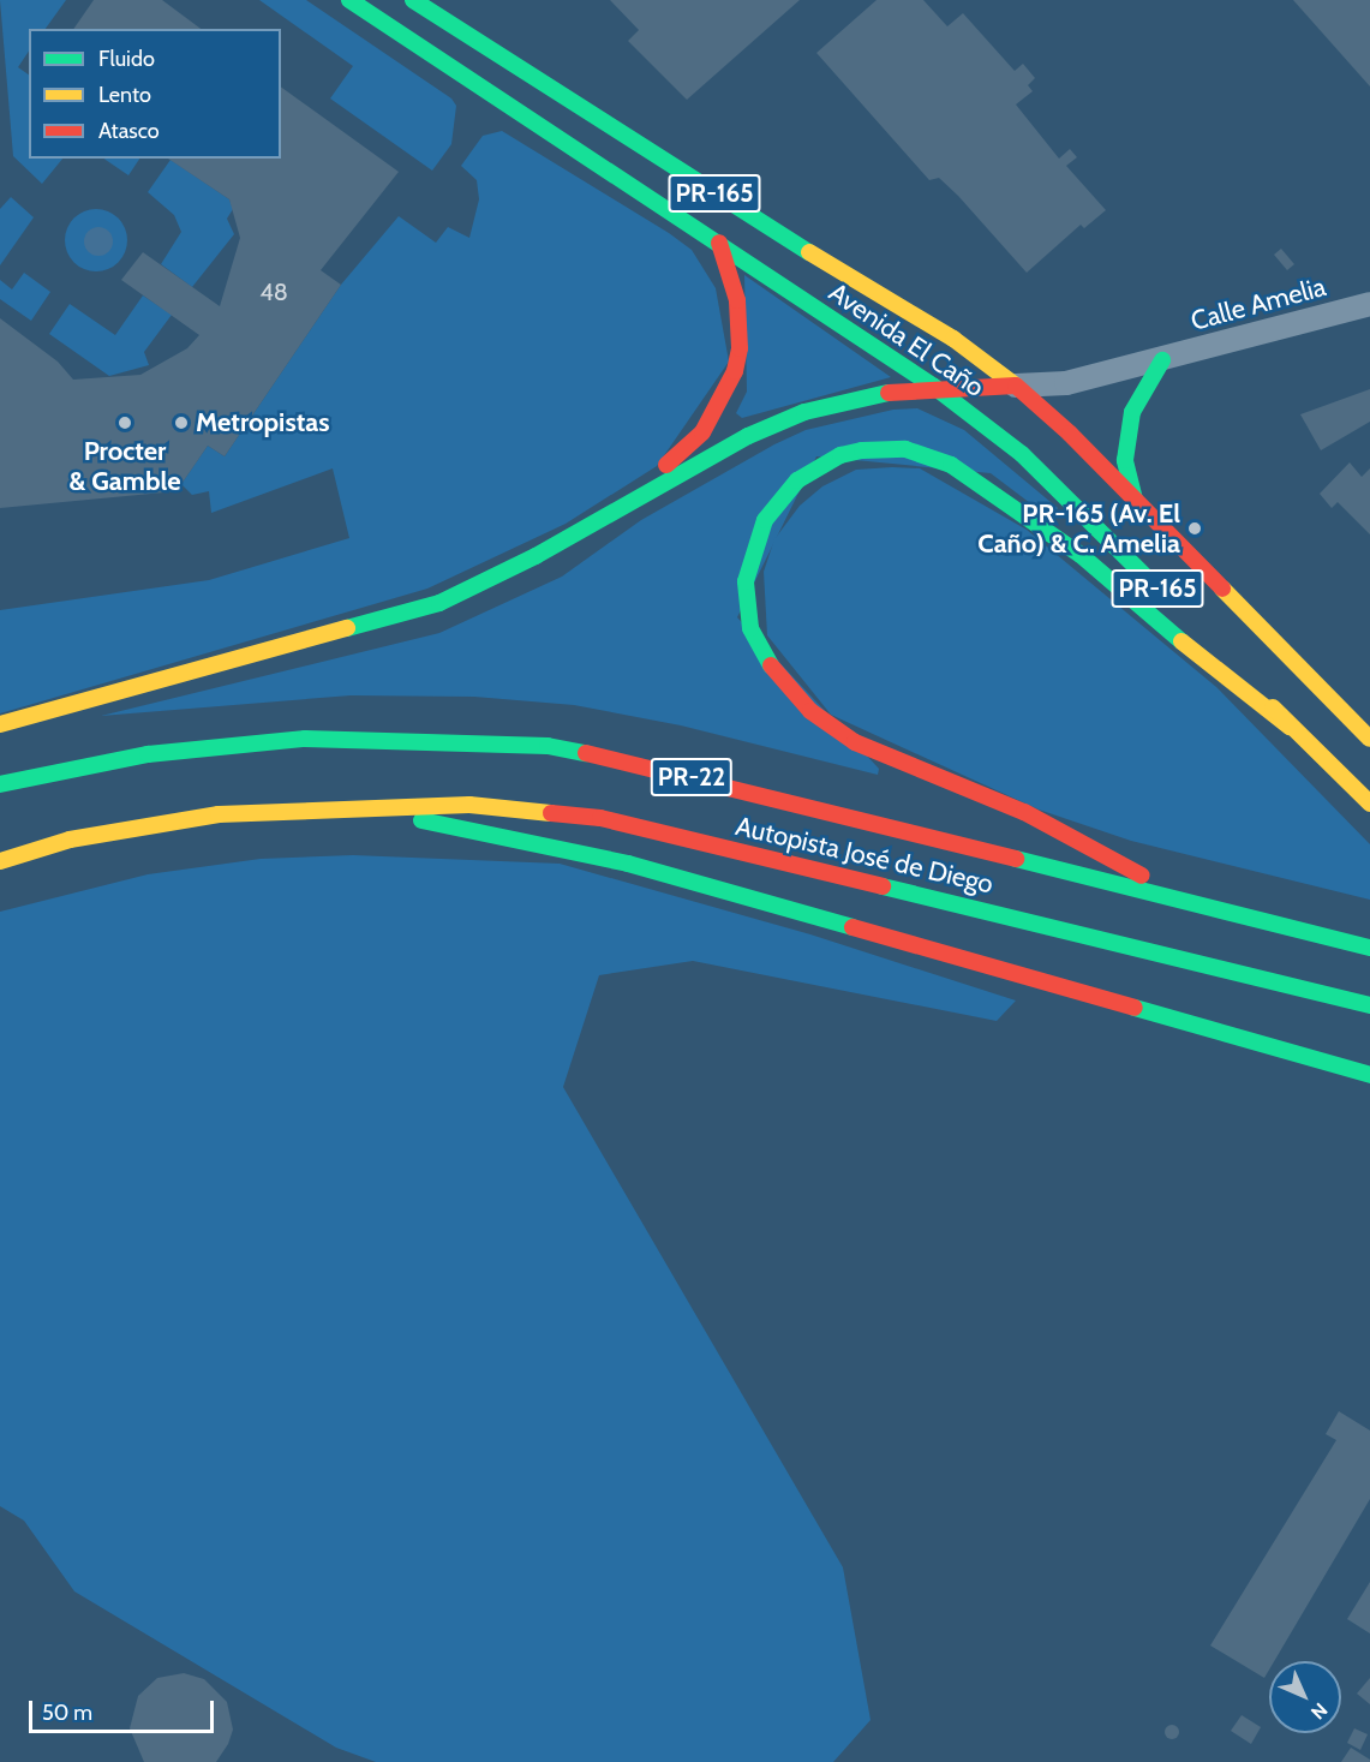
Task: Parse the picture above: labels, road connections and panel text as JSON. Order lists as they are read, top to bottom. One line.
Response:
{"streets":{"main road":["PR-165","Avenida El Caño","PR-22","Autopista José de Diego"],"street":["Calle Amelia"]},"crossings":[["Calle Amelia","Avenida El Caño"]],"places":["Procter & Gamble","Metropistas","PR-165 (Av. El Caño) & C. Amelia"],"house_numbers":["48"],"legend":["Fluido","Lento","Atasco"],"scale_bar":"50 m","north":"bottom right"}
